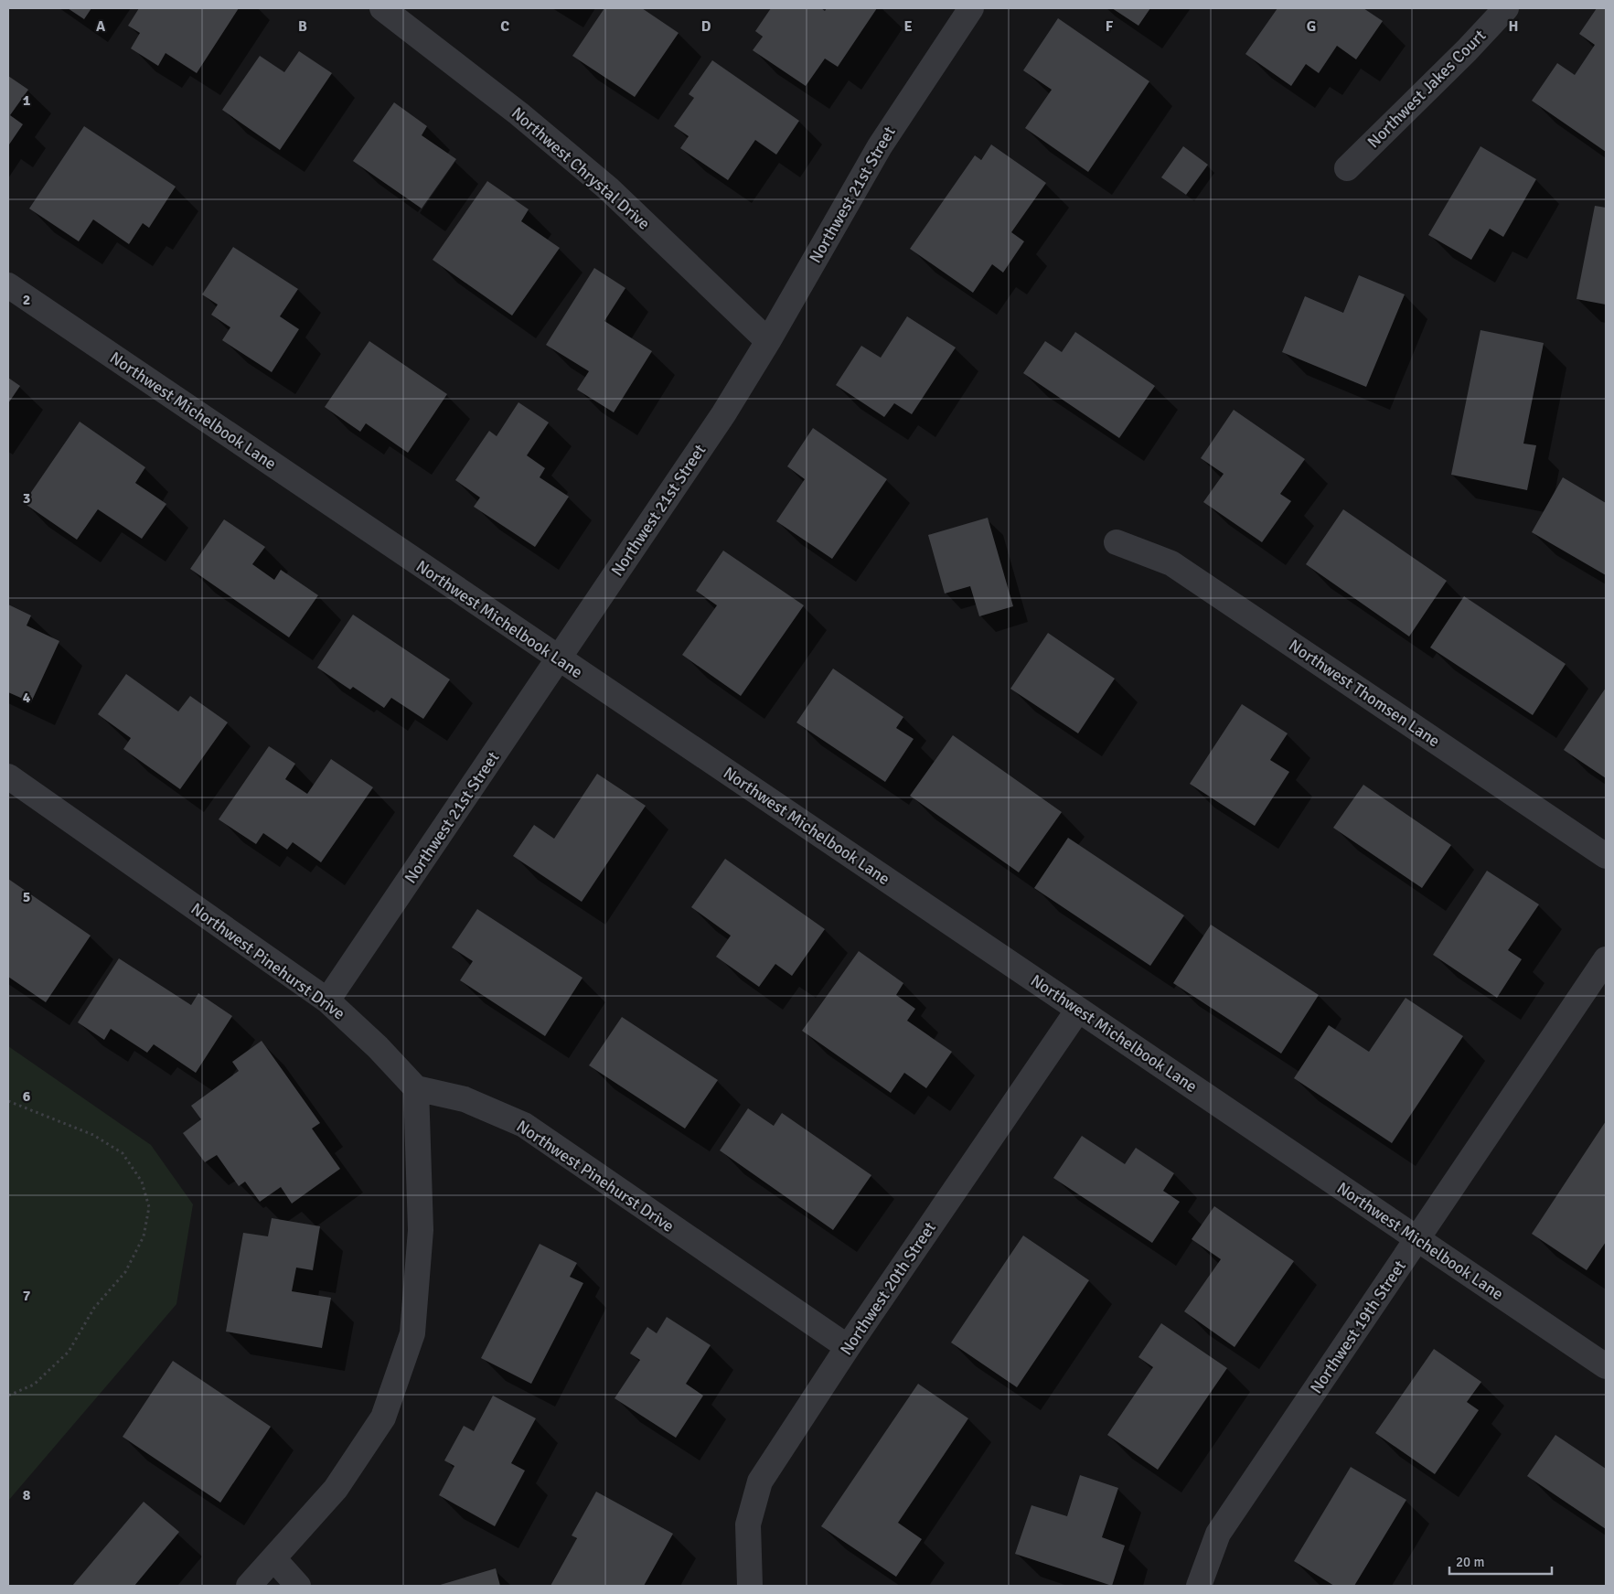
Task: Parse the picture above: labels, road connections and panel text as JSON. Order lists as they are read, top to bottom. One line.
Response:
{"streets":{"street":["Northwest Jakes Court","Northwest Chrystal Drive","Northwest 21st Street","Northwest Michelbook Lane","Northwest Thomsen Lane","Northwest Pinehurst Drive","Northwest 20th Street","Northwest 19th Street"]},"crossings":[["Northwest Chrystal Drive","Northwest 21st Street"],["Northwest 21st Street","Northwest Michelbook Lane"],["Northwest 21st Street","Northwest Pinehurst Drive"],["Northwest Michelbook Lane","Northwest 20th Street"],["Northwest Michelbook Lane","Northwest 19th Street"],["Northwest Pinehurst Drive","Northwest 20th Street"]],"scale_bar":"20 m","grid":{"columns":["A","B","C","D","E","F","G","H"],"rows":["1","2","3","4","5","6","7","8"]}}
